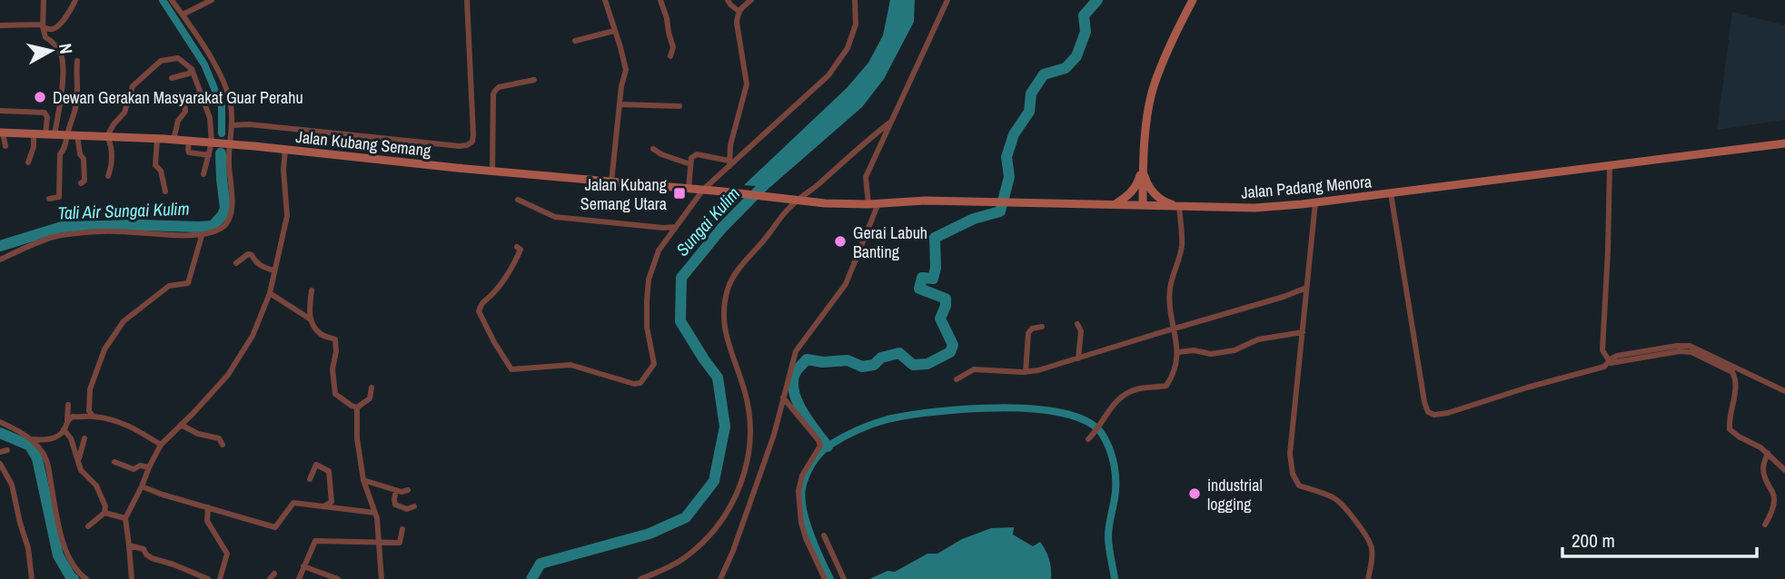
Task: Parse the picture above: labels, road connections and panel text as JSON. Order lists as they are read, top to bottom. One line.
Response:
{"streets":{"main road":["Jalan Kubang Semang","Jalan Padang Menora"]},"crossings":[["Jalan Kubang Semang","Jalan Padang Menora"]],"water":["Tali Air Sungai Kulim","Sungai Kulim"],"places":{"other":["Dewan Gerakan Masyarakat Guar Perahu","Gerai Labuh Banting","industrial logging"],"transit":["Jalan Kubang Semang Utara"]},"scale_bar":"200 m","north":"right"}
